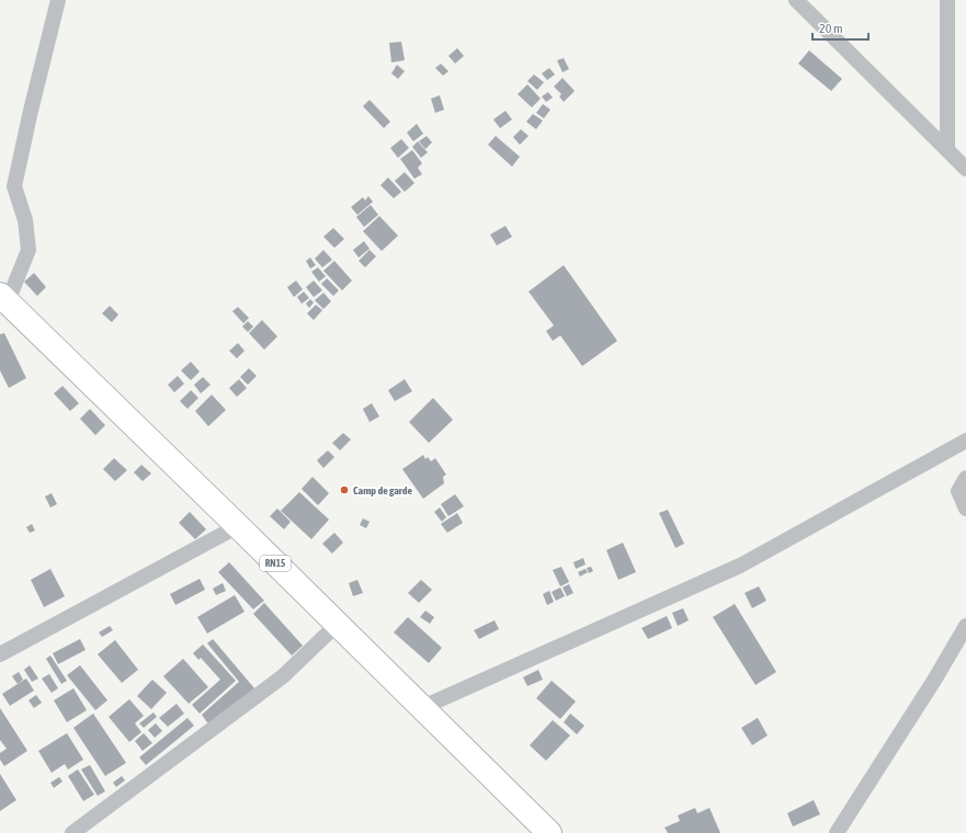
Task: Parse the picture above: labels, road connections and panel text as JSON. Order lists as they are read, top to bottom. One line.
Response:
{"streets":{"main road":["RN15"]},"places":["Camp de garde"],"scale_bar":"20 m"}
